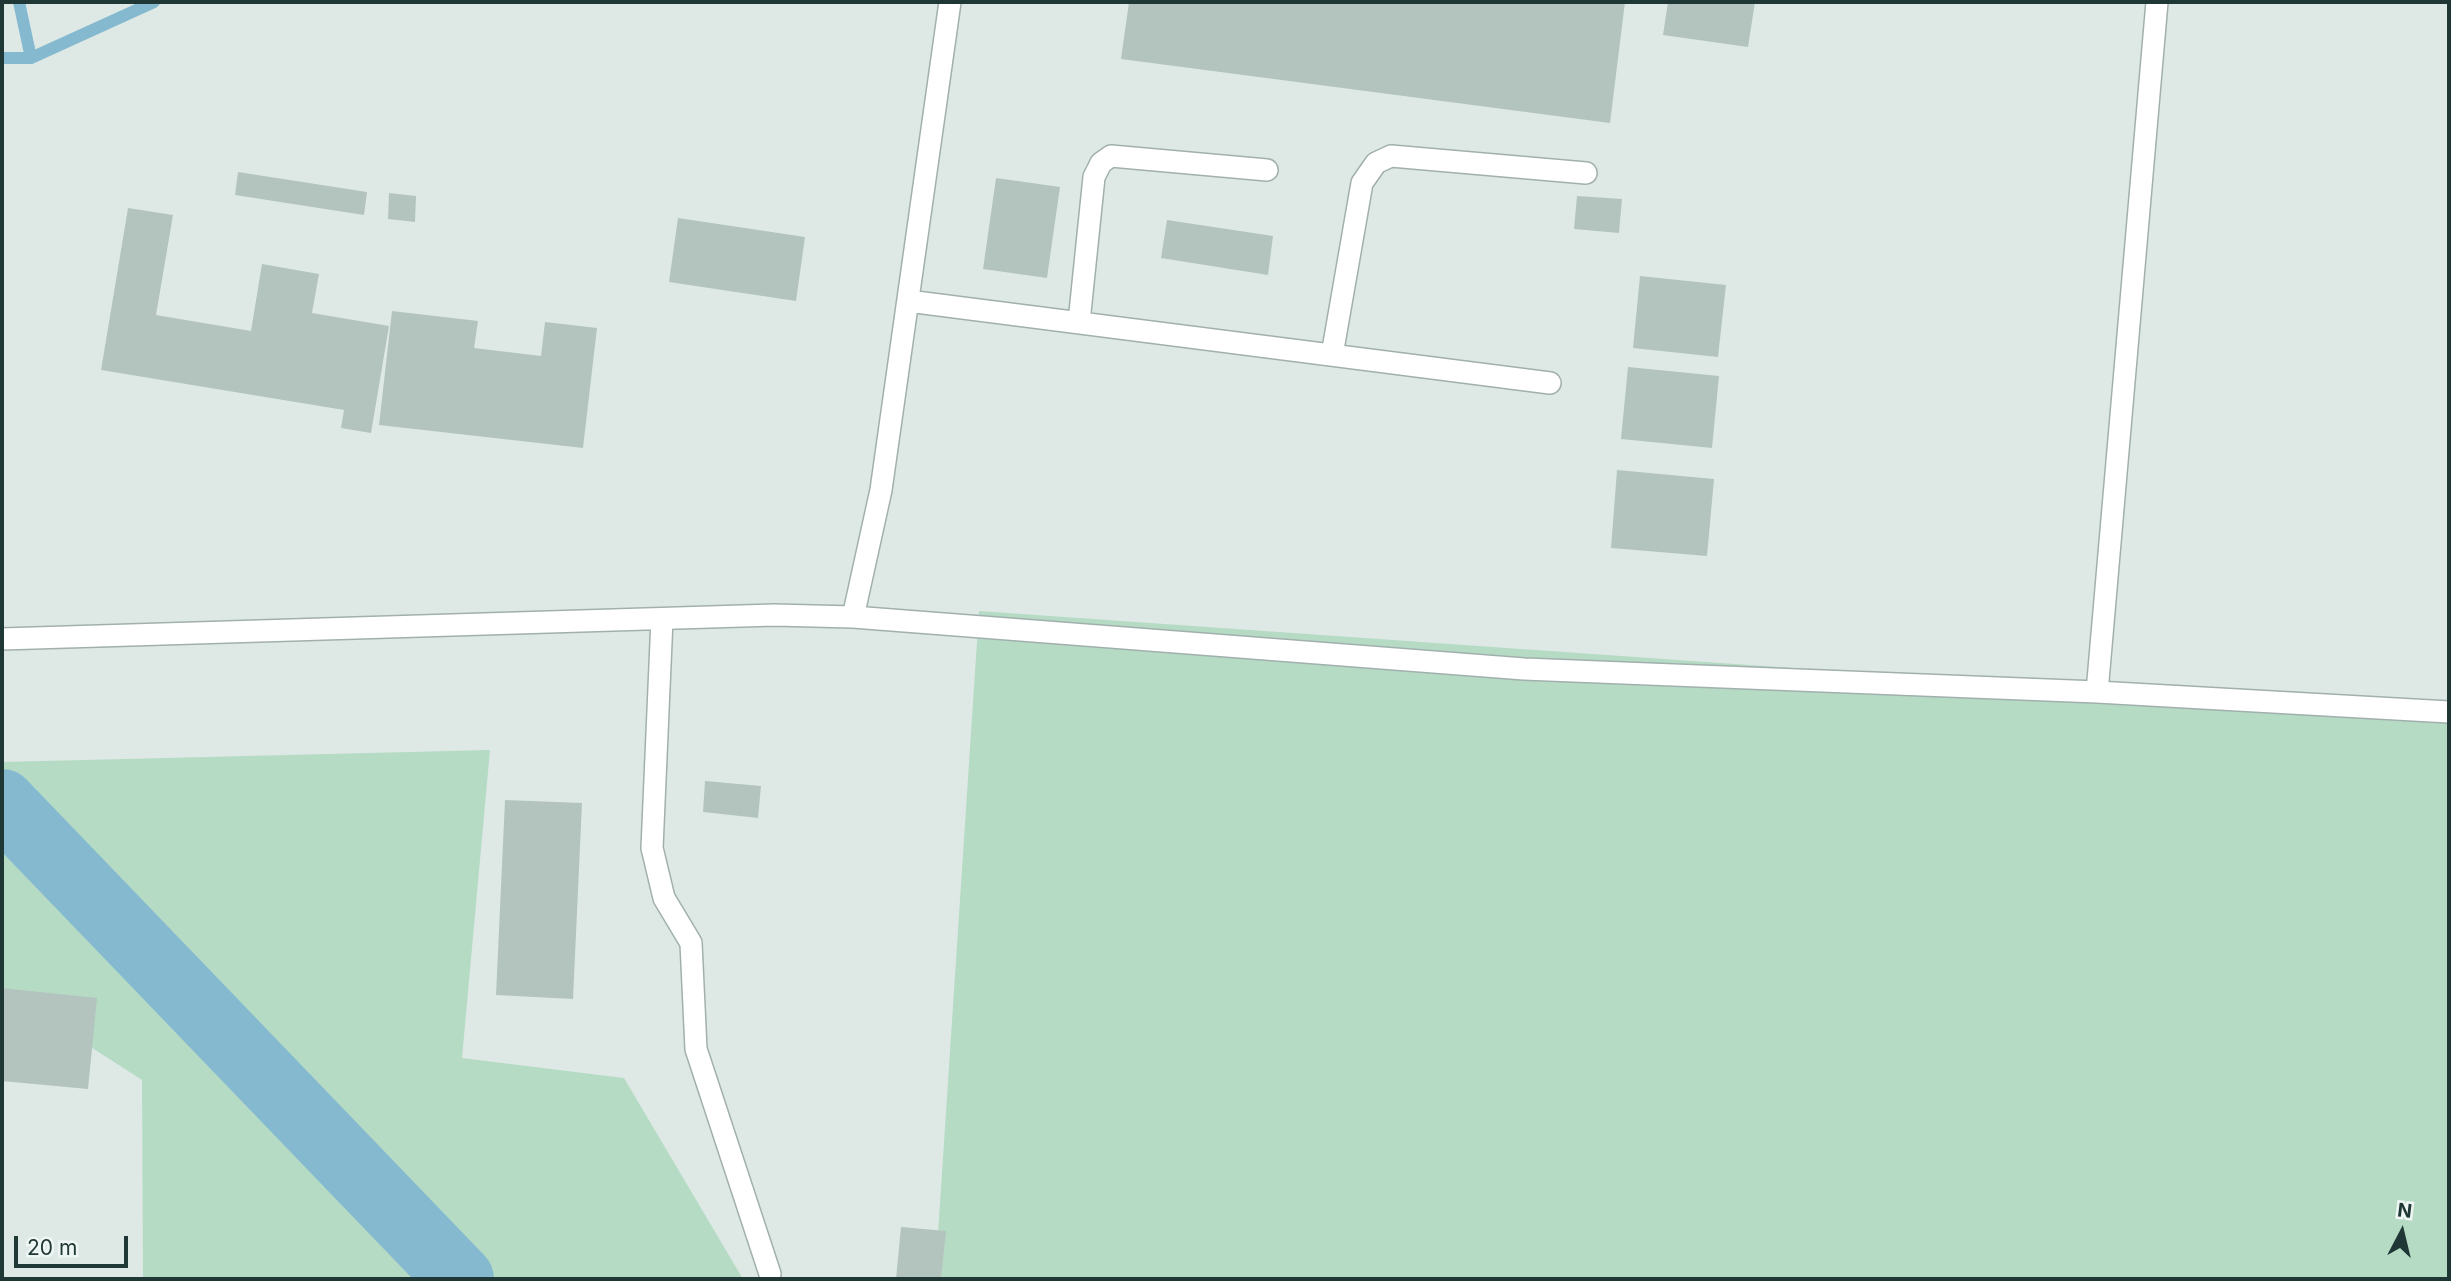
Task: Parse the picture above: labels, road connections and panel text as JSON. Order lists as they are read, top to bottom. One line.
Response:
{"scale_bar":"20 m","north":"top"}
